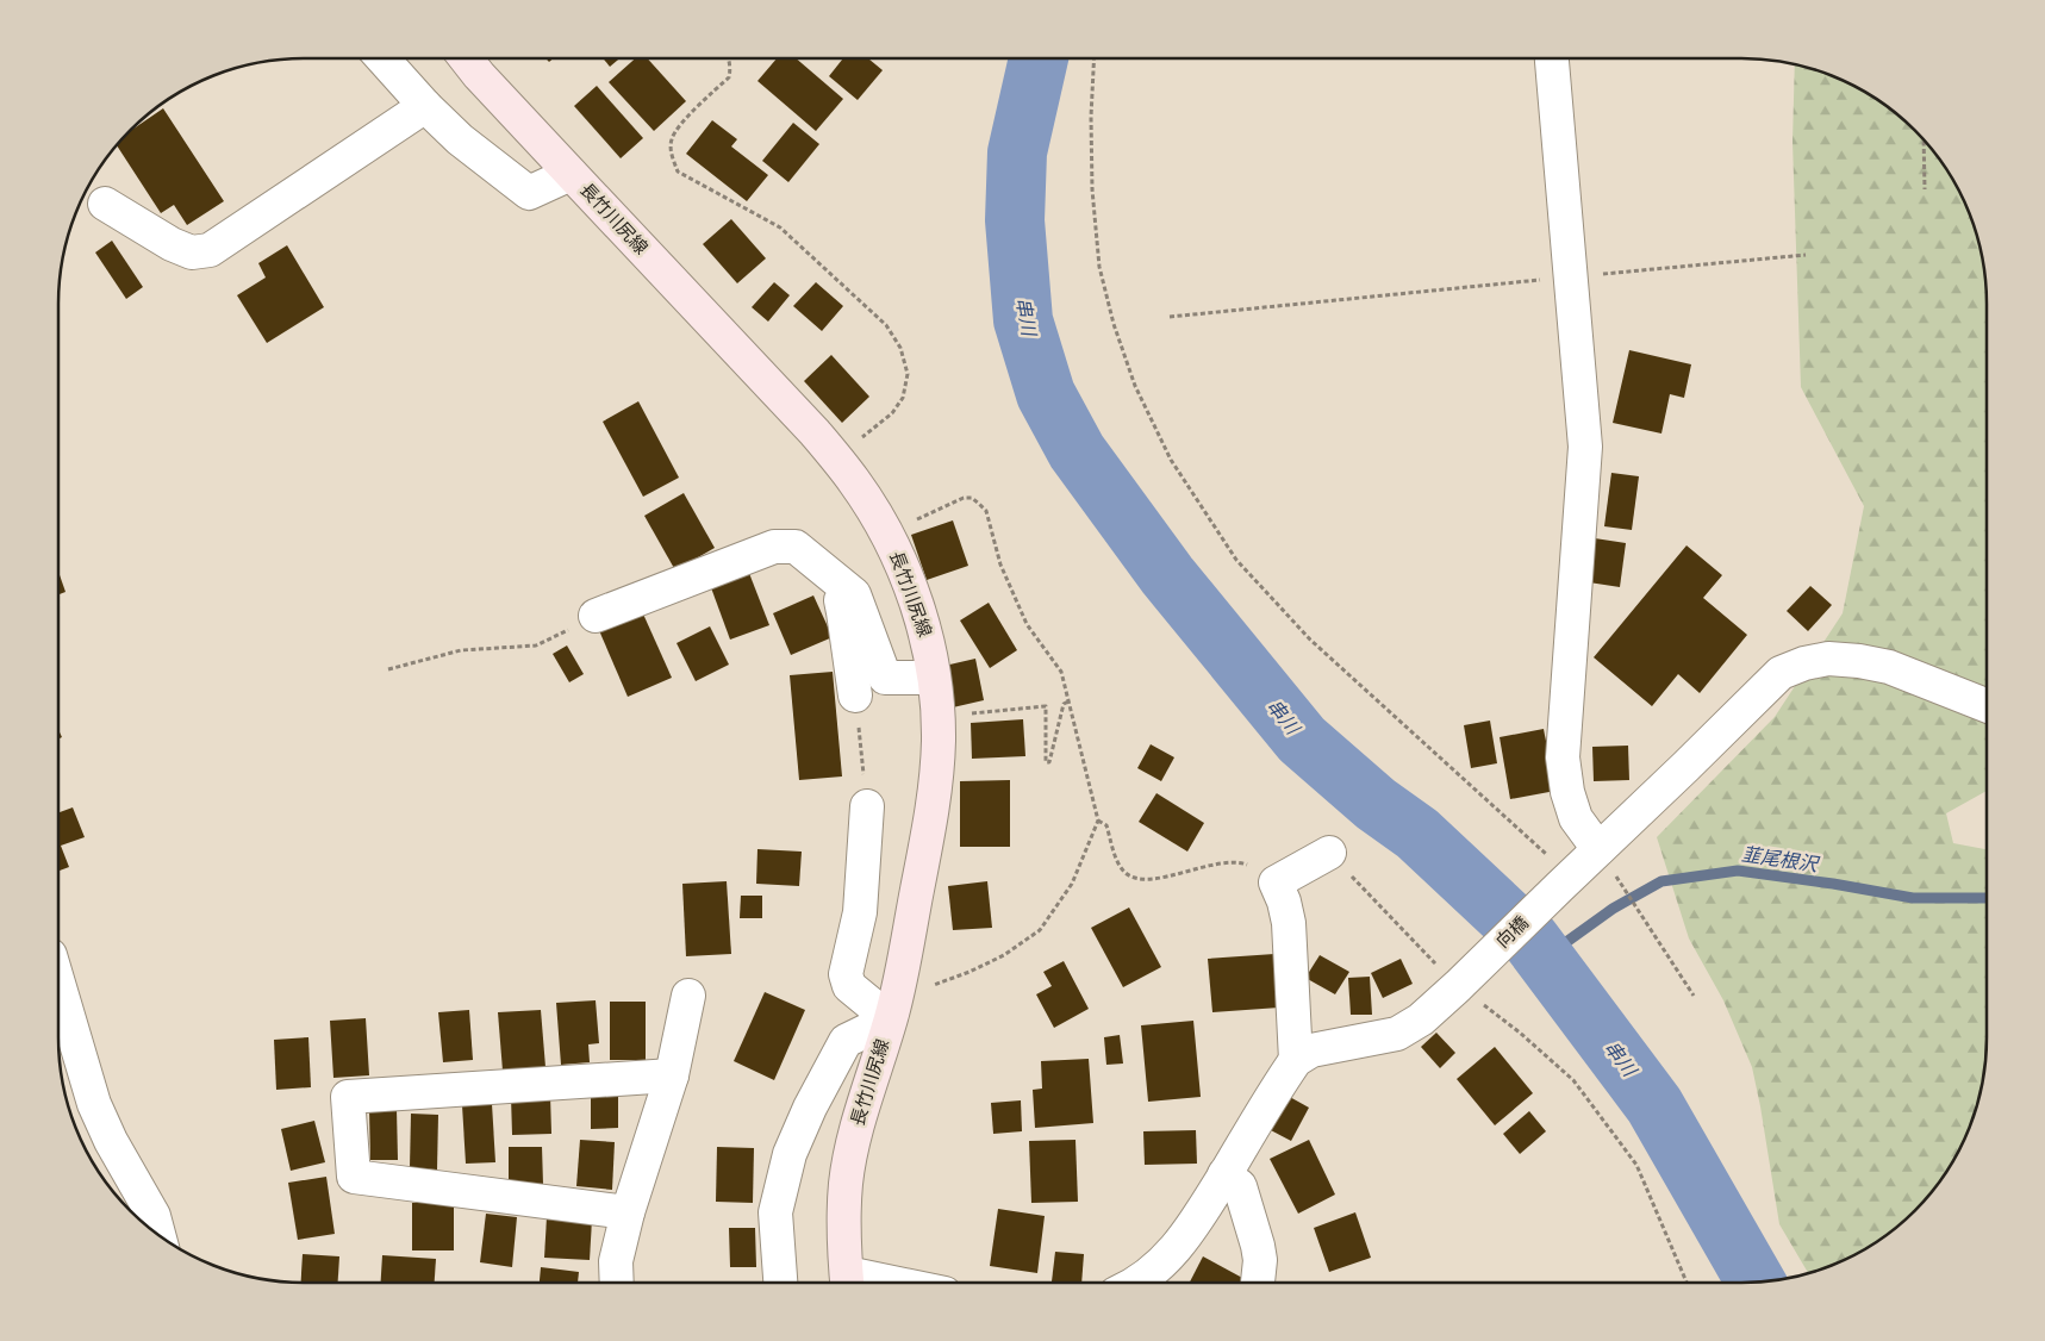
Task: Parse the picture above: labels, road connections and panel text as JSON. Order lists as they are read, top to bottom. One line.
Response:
{"streets":{"main road":["長竹川尻線"],"street":["向橋"]},"water":["串川","韮尾根沢"]}
